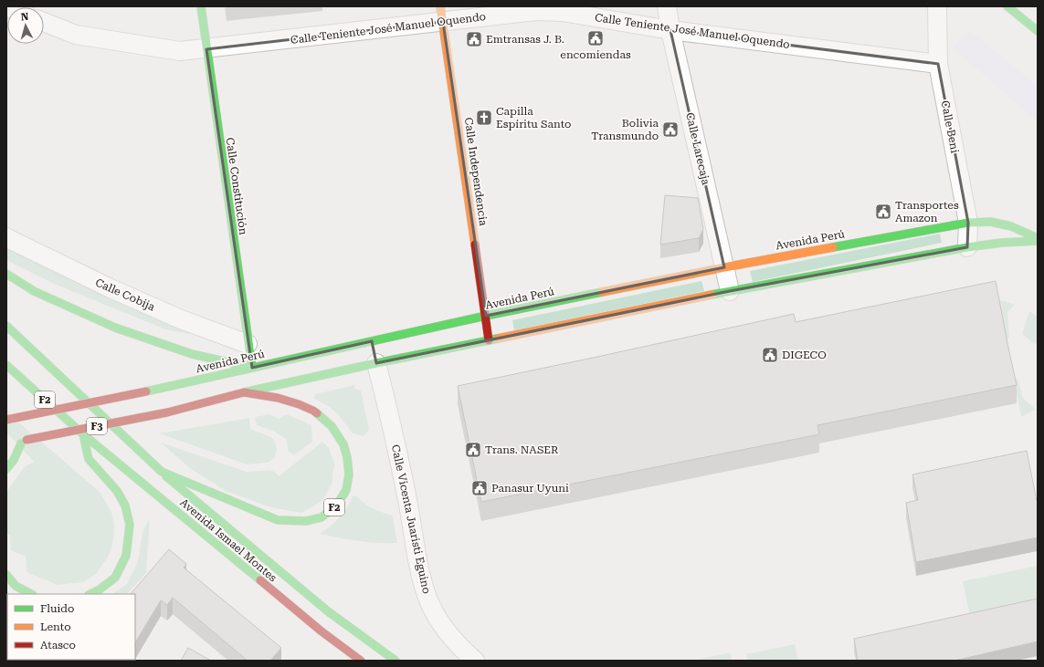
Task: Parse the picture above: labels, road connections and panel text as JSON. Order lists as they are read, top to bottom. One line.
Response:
{"streets":{"main road":["Calle Independencia","Calle Constitución","Avenida Perú","F2","F3","Avenida Ismael Montes"],"street":["Calle Teniente José Manuel Oquendo","Calle Beni","Calle Larecaja","Calle Cobija","Calle Vicenta Juaristi Eguino"]},"crossings":[["Calle Teniente José Manuel Oquendo","Calle Beni"],["Calle Teniente José Manuel Oquendo","Calle Larecaja"],["Calle Teniente José Manuel Oquendo","Calle Independencia"],["Calle Teniente José Manuel Oquendo","Calle Constitución"],["Calle Beni","Avenida Perú"],["Calle Larecaja","Avenida Perú"],["Calle Independencia","Avenida Perú"],["Calle Constitución","Avenida Perú"],["Calle Constitución","Calle Cobija"],["Avenida Perú","F2"],["Avenida Perú","F3"],["Avenida Perú","Calle Vicenta Juaristi Eguino"],["F2","Avenida Ismael Montes"]],"places":{"public building":["encomiendas","Emtransas J. B.","Bolivia Transmundo","Transportes Amazon","DIGECO","Trans. NASER","Panasur Uyuni"],"church":["Capilla Espíritu Santo"]},"legend":["Fluido","Lento","Atasco"],"north":"top"}
